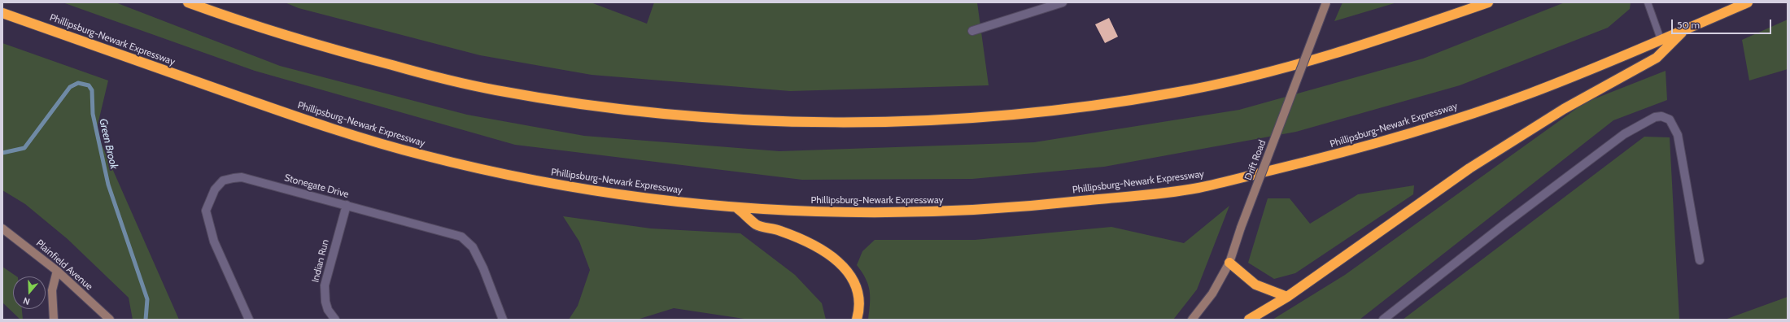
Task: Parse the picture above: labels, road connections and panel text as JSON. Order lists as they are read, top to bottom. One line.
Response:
{"streets":{"highway":["Phillipsburg-Newark Expressway"],"main road":["Drift Road","Plainfield Avenue"],"street":["Stonegate Drive","Indian Run"]},"crossings":[["Stonegate Drive","Indian Run"]],"water":["Green Brook"],"scale_bar":"50 m","north":"bottom"}
